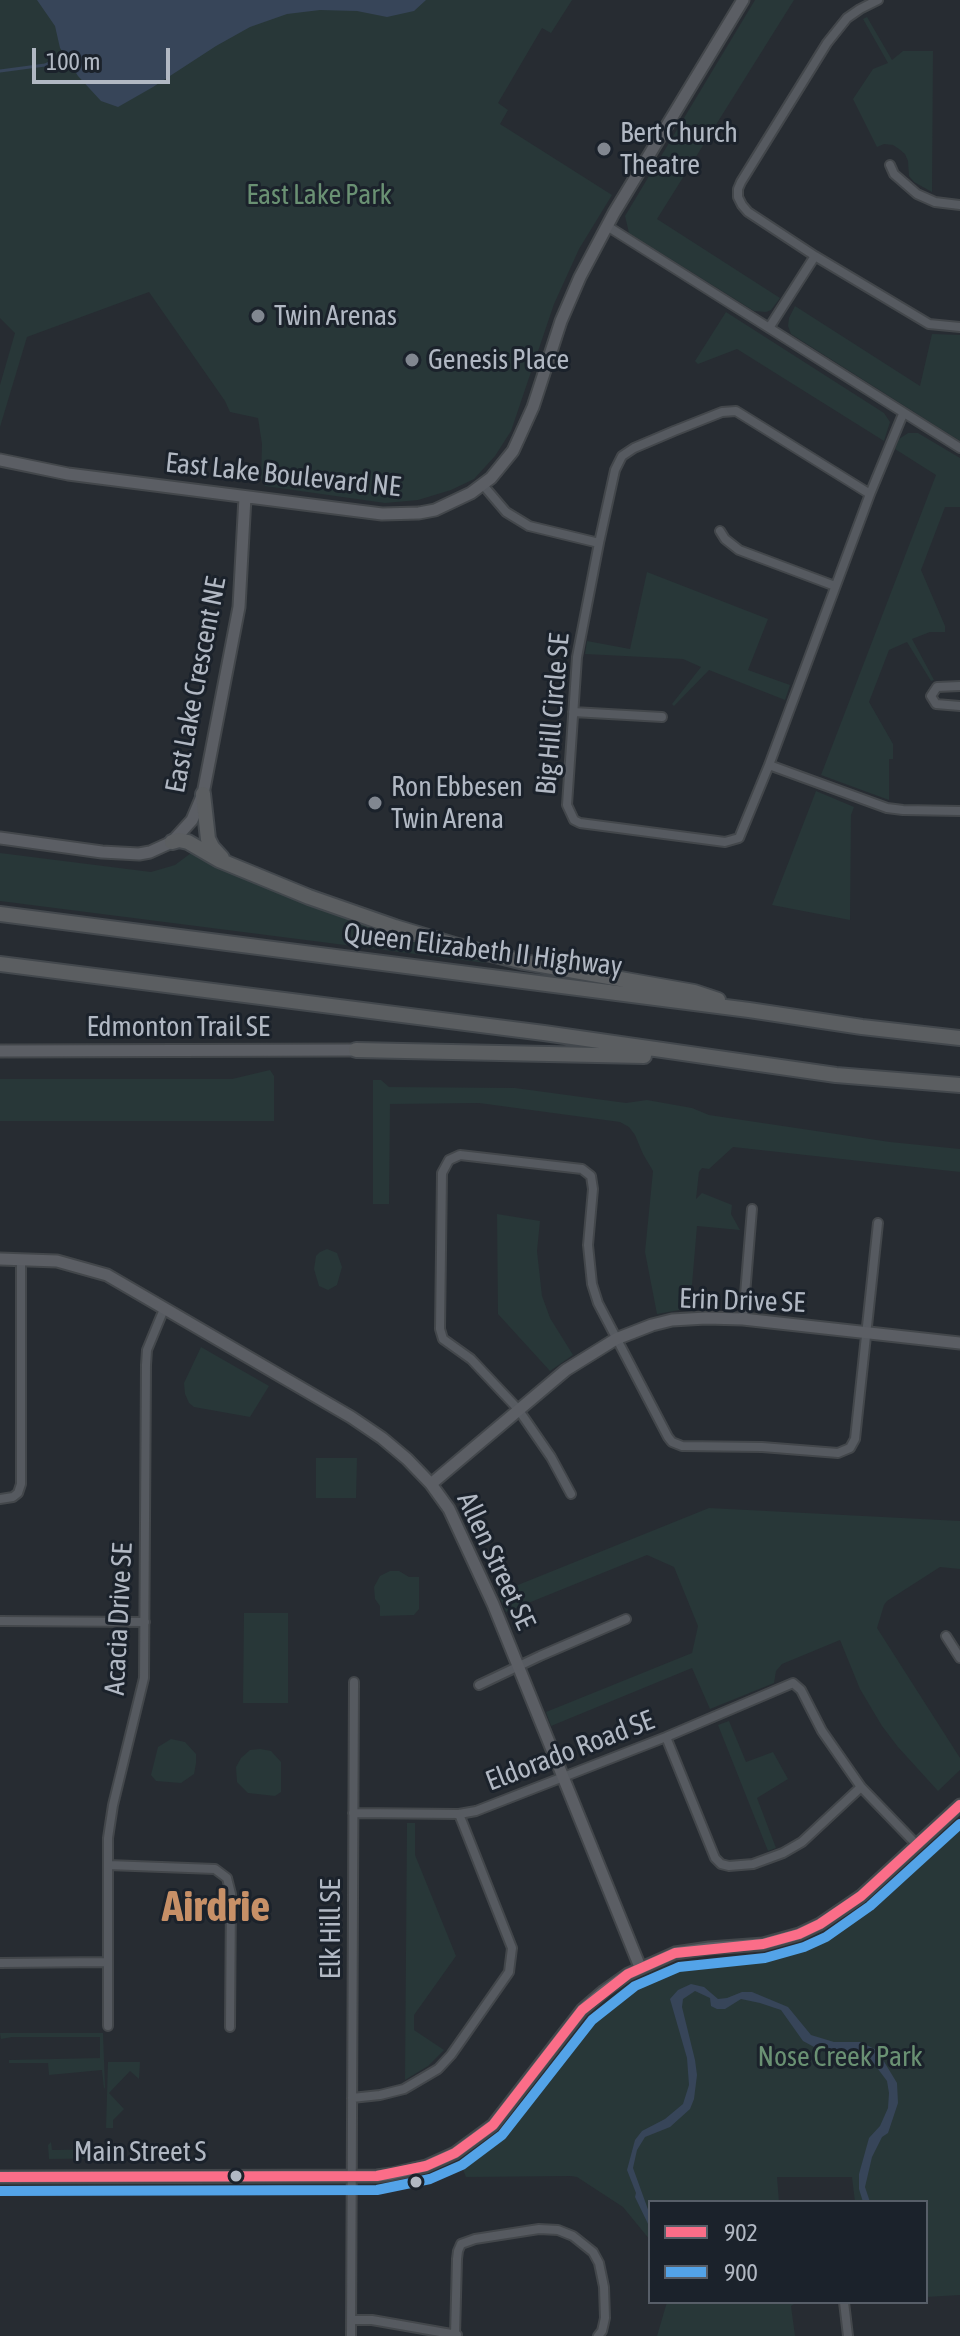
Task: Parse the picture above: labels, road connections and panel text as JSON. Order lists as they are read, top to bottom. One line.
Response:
{"streets":{"highway":["Queen Elizabeth II Highway"],"street":["East Lake Boulevard NE","East Lake Crescent NE","Big Hill Circle SE","Edmonton Trail SE","Erin Drive SE","Allen Street SE","Acacia Drive SE","Eldorado Road SE","Elk Hill SE","Main Street S"]},"crossings":[["East Lake Boulevard NE","East Lake Crescent NE"],["Erin Drive SE","Allen Street SE"],["Allen Street SE","Acacia Drive SE"],["Allen Street SE","Eldorado Road SE"],["Allen Street SE","Main Street S"],["Eldorado Road SE","Elk Hill SE"],["Elk Hill SE","Main Street S"]],"districts":["Airdrie"],"parks":["East Lake Park","Nose Creek Park"],"places":["Bert Church Theatre","Twin Arenas","Genesis Place","Ron Ebbesen Twin Arena"],"lines":["transit line 902","transit line 900"],"legend":["902","900"],"scale_bar":"100 m"}
